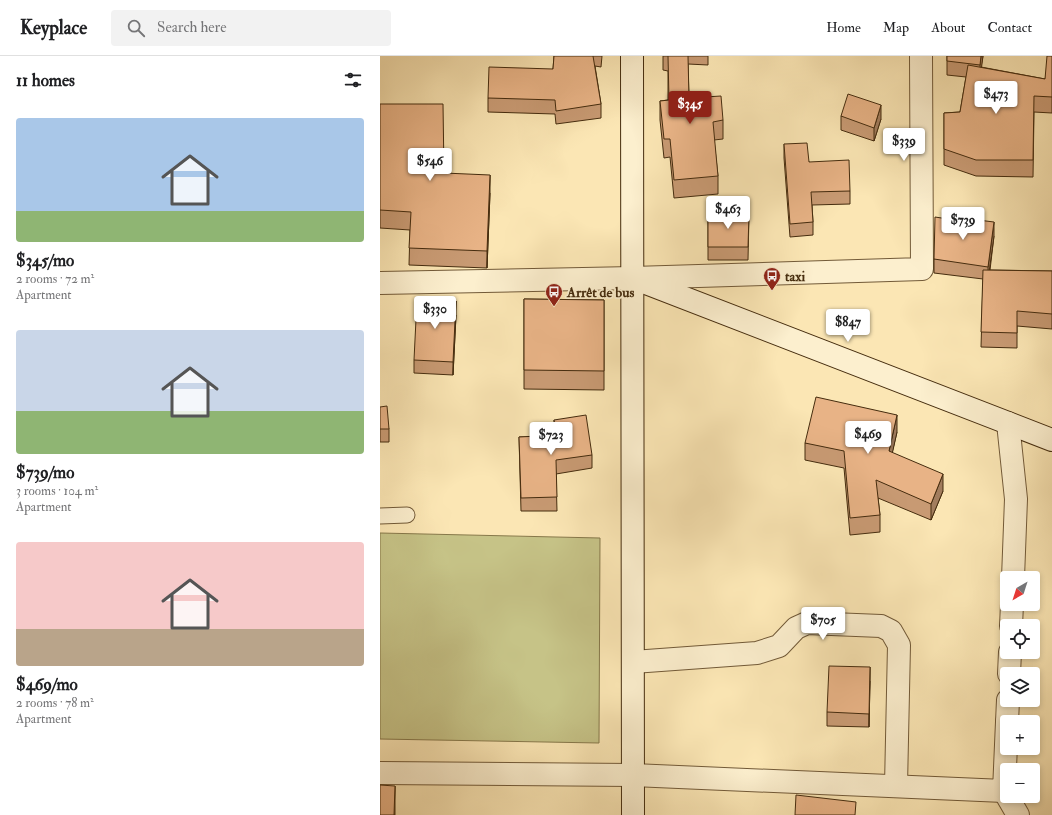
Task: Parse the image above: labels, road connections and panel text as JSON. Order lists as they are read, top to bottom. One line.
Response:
{"places":{"bus stop":["taxi","Arrêt de bus"]},"north":"bottom left","page":{"header":"Keyplace","search":"Search here","nav":["Home","Map","About","Contact"],"heading":"11 homes","price":["$473","$345","$339","$546","$463","$739","$330","$847","$469","$723","$705"],"list":[{"name":"$345/mo","note":"2 rooms · 72 m² · Apartment"},{"name":"$739/mo","note":"3 rooms · 104 m² · Apartment"},{"name":"$469/mo","note":"2 rooms · 78 m² · Apartment"}],"map_buttons":["+","−"]}}
